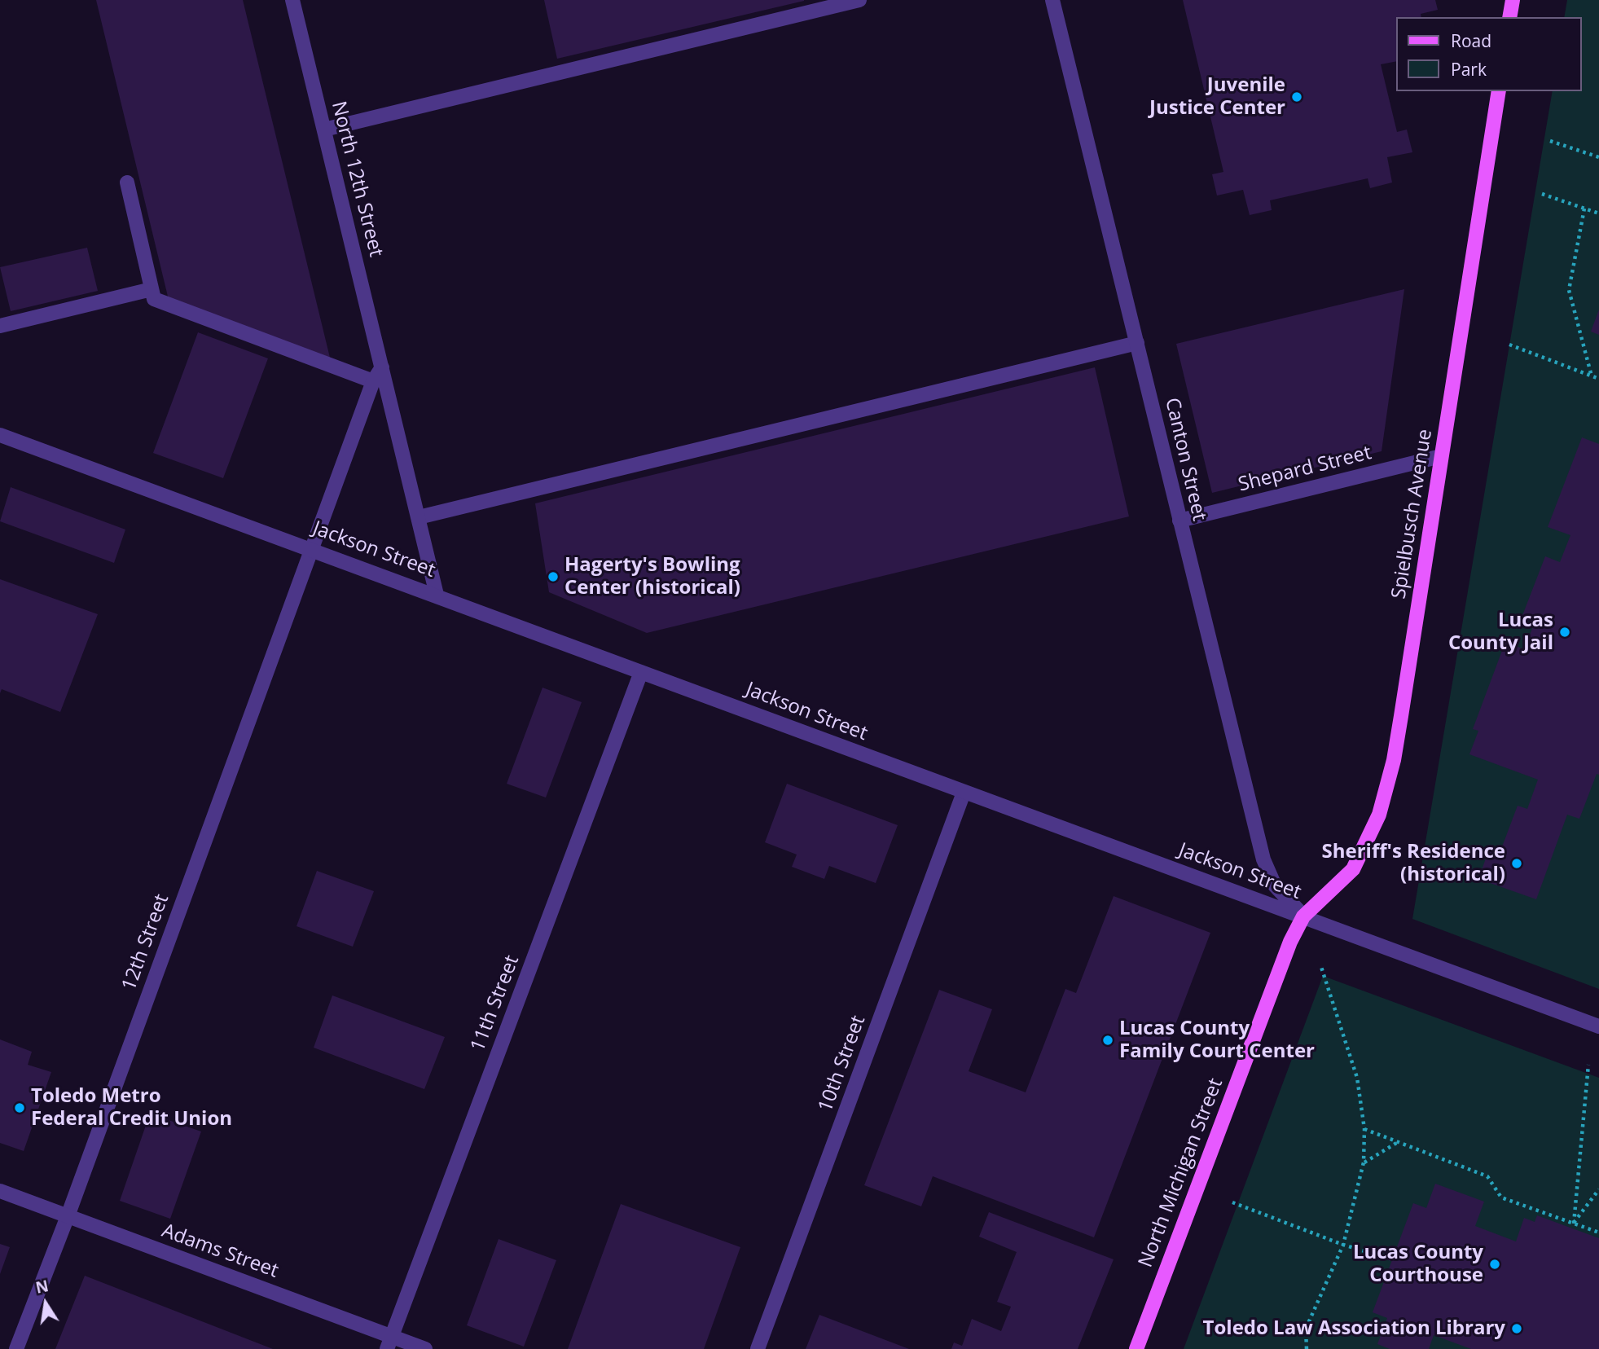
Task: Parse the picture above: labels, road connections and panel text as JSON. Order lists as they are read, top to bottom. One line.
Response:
{"streets":{"main road":["Spielbusch Avenue","North Michigan Street"],"street":["North 12th Street","Canton Street","Shepard Street","Jackson Street","12th Street","11th Street","10th Street","Adams Street"]},"crossings":[["North 12th Street","Jackson Street"],["Canton Street","Shepard Street"],["Canton Street","Spielbusch Avenue"],["Canton Street","Jackson Street"],["Canton Street","North Michigan Street"],["Shepard Street","Spielbusch Avenue"],["Spielbusch Avenue","Jackson Street"],["Spielbusch Avenue","North Michigan Street"],["Jackson Street","12th Street"],["Jackson Street","11th Street"],["Jackson Street","10th Street"],["Jackson Street","North Michigan Street"],["12th Street","Adams Street"],["11th Street","Adams Street"]],"places":["Juvenile Justice Center","Hagerty's Bowling Center (historical)","Lucas County Jail","Sheriff's Residence (historical)","Lucas County Family Court Center","Toledo Metro Federal Credit Union","Lucas County Courthouse","Toledo Law Association Library"],"legend":["Road","Park"],"north":"top"}
